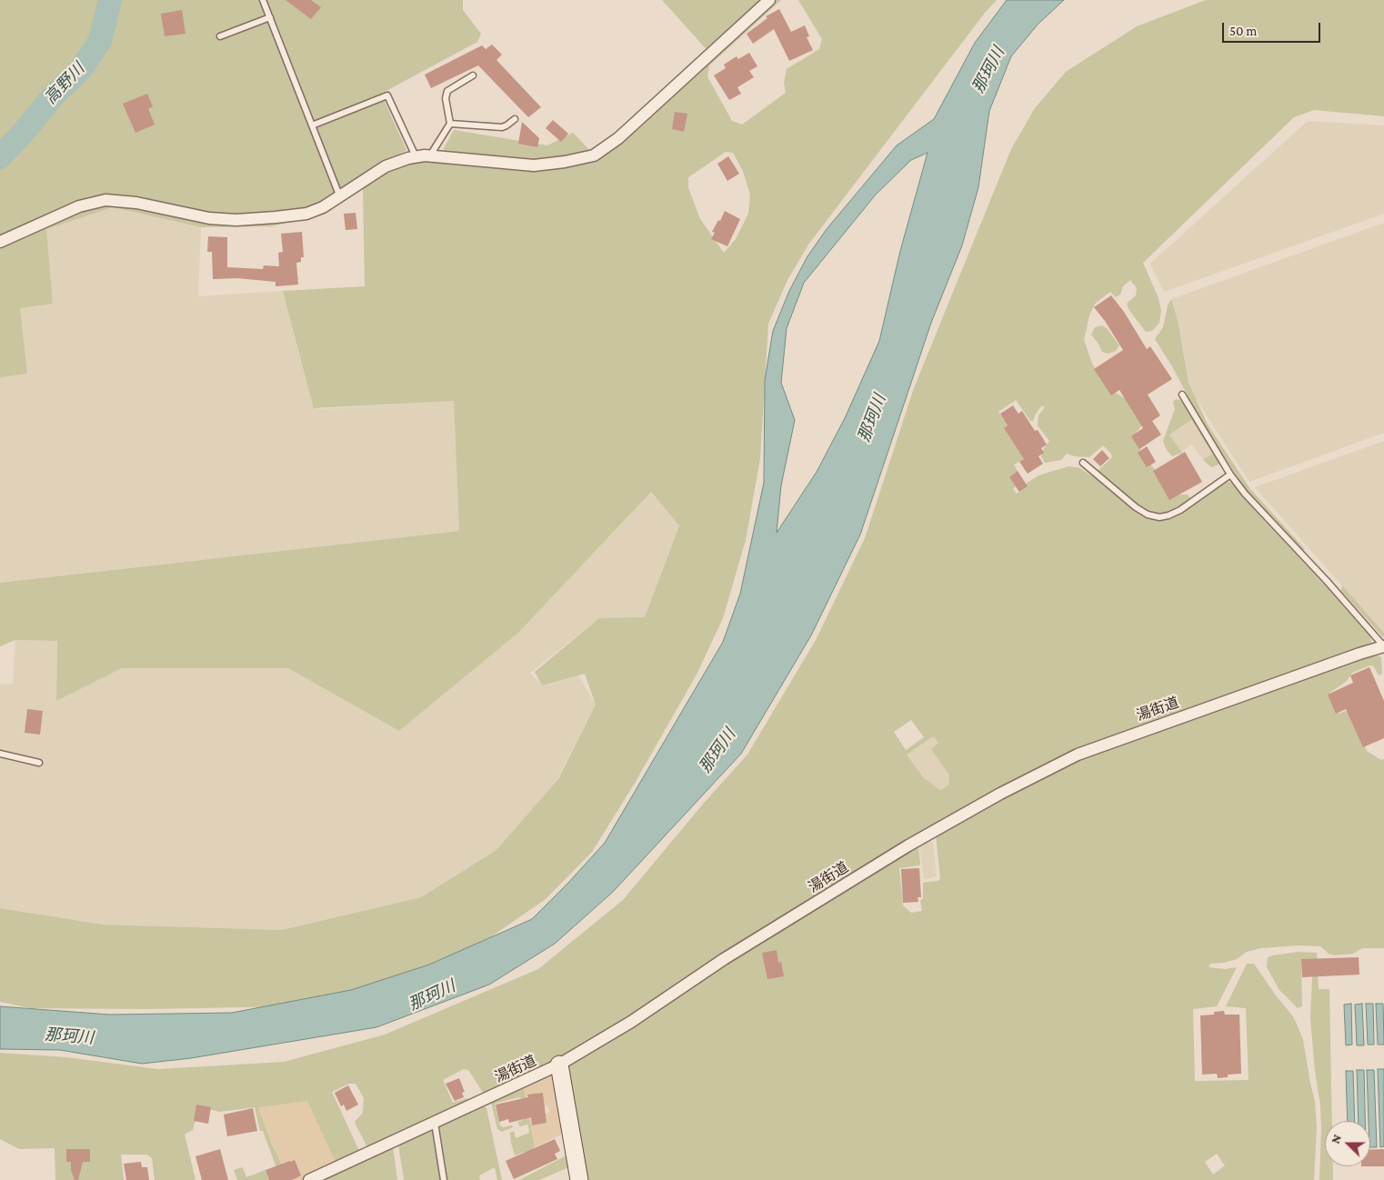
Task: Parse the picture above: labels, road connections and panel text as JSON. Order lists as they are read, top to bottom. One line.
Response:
{"streets":{"street":["湯街道"]},"water":["那珂川","高野川"],"scale_bar":"50 m","north":"left"}
